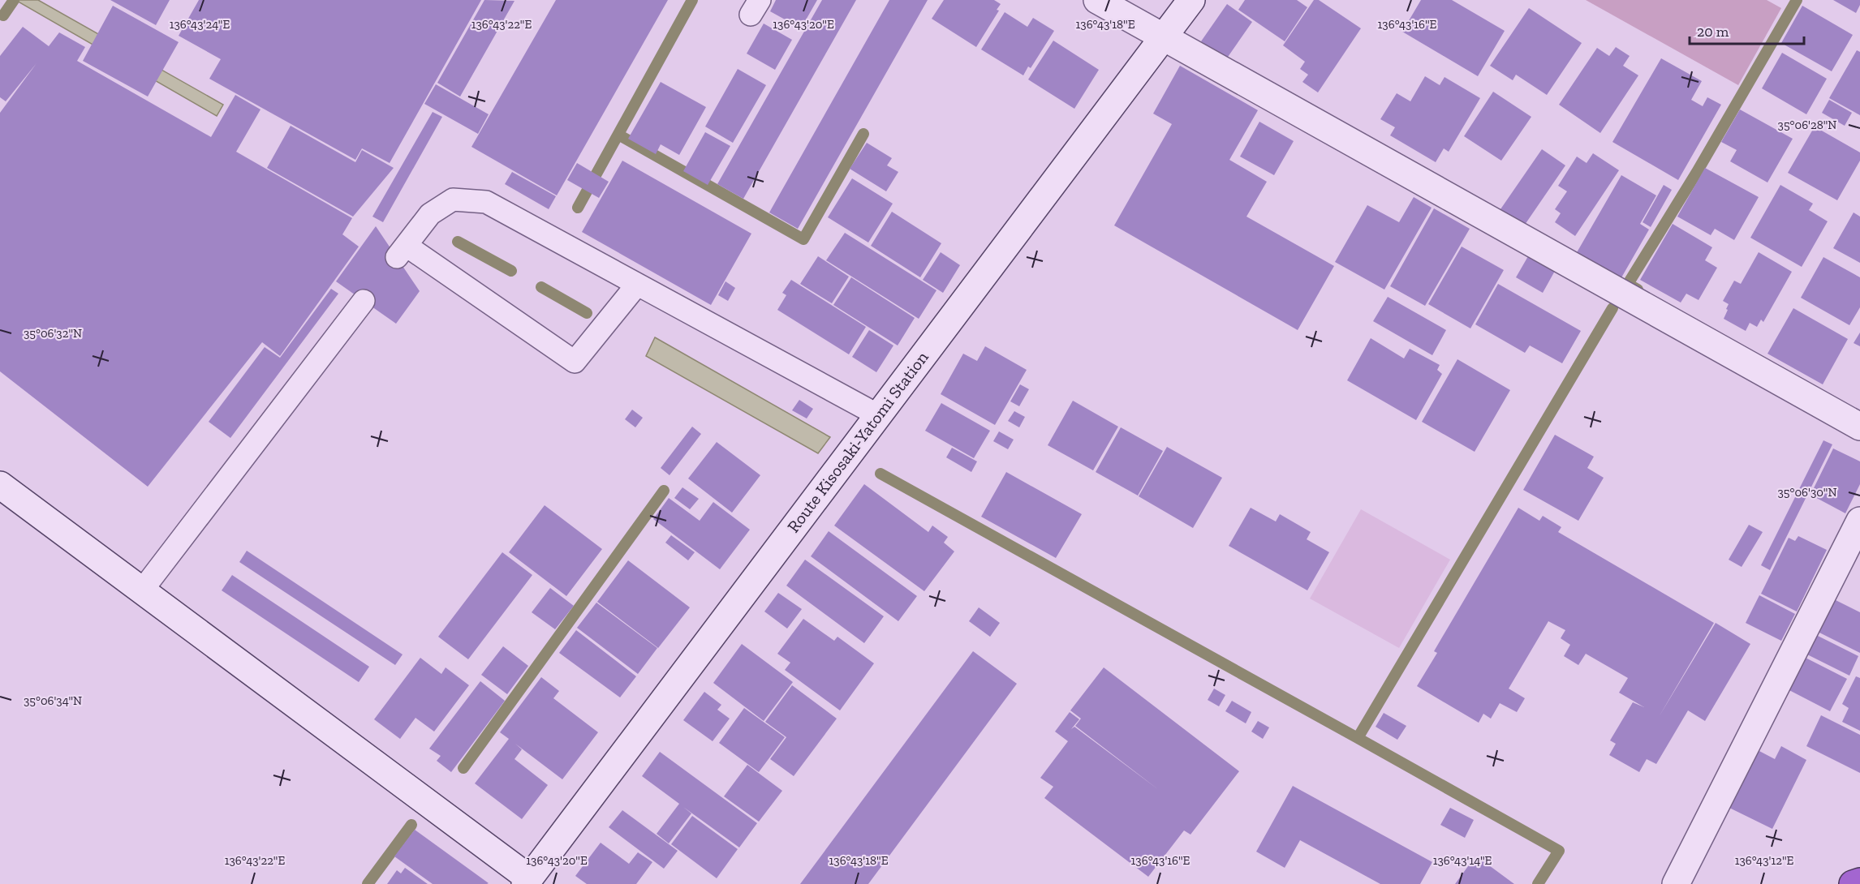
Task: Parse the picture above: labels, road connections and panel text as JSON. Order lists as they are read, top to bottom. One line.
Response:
{"streets":{"street":["Route Kisosaki-Yatomi Station"]},"scale_bar":"20 m","coordinates":["136°43'24\"E","136°43'22\"E","136°43'20\"E","136°43'18\"E","136°43'16\"E","35°06'28\"N","35°06'32\"N","35°06'30\"N","35°06'34\"N","136°43'14\"E","136°43'12\"E"]}
